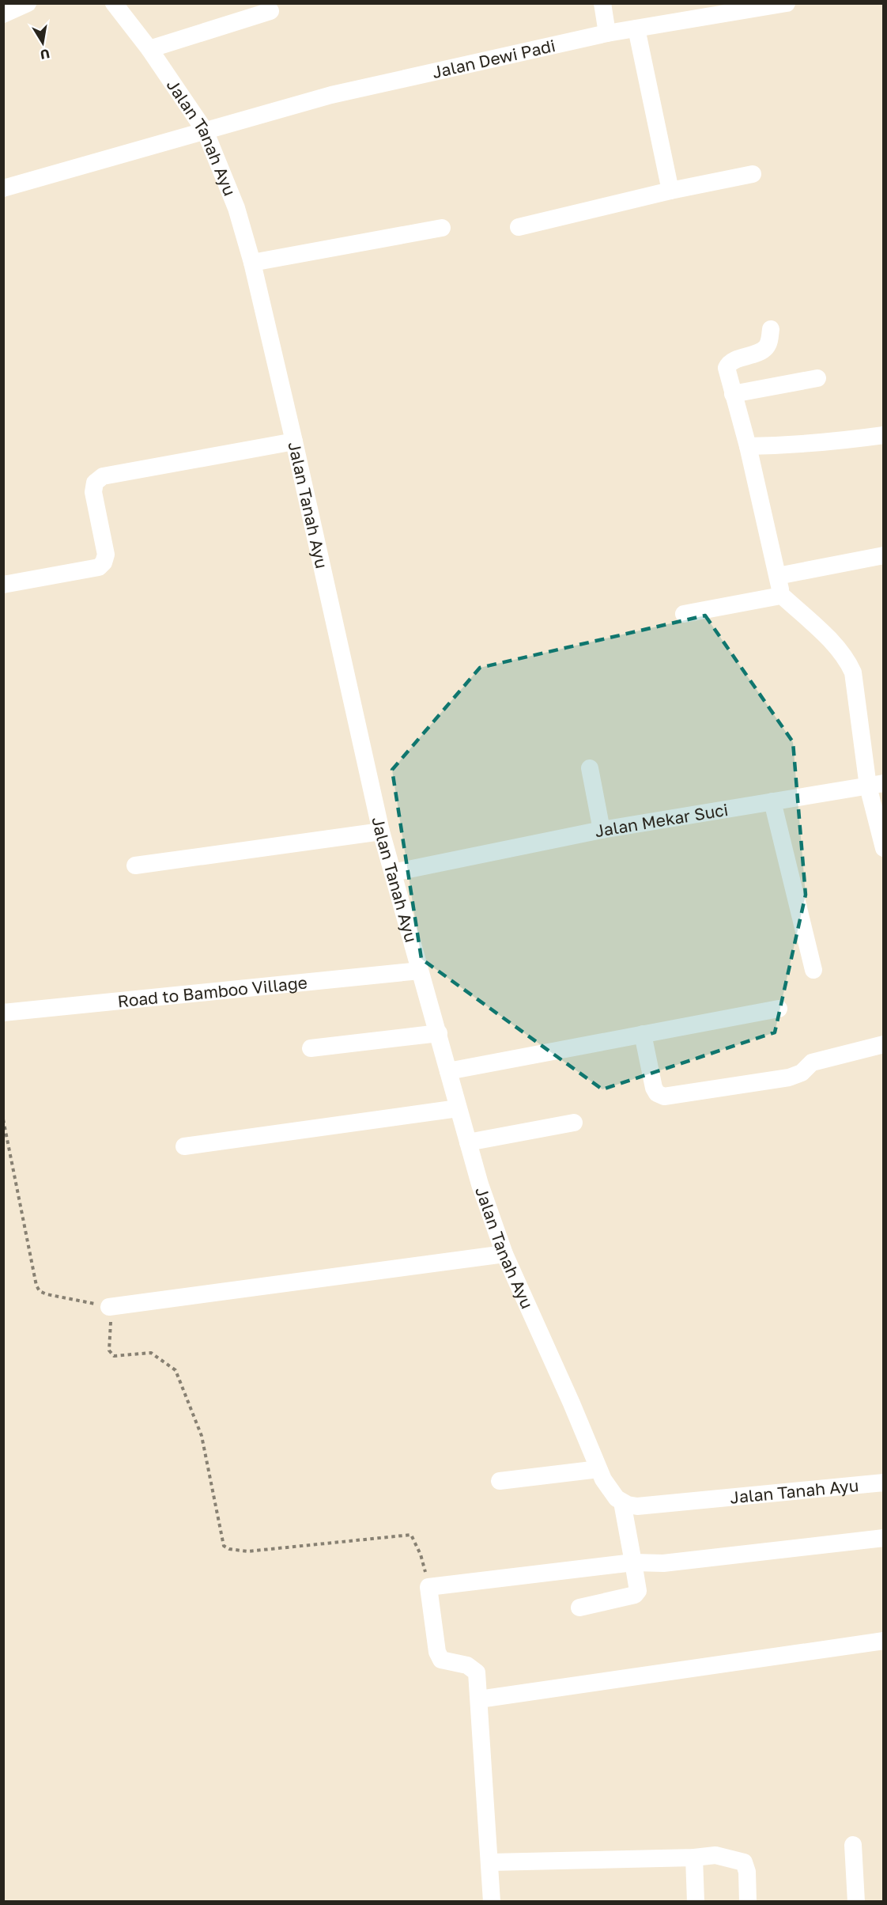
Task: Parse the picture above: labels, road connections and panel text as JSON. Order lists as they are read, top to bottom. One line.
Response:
{"streets":{"street":["Jalan Dewi Padi","Jalan Tanah Ayu","Jalan Mekar Suci","Road to Bamboo Village"]},"crossings":[["Jalan Dewi Padi","Jalan Tanah Ayu"],["Jalan Tanah Ayu","Jalan Mekar Suci"],["Jalan Tanah Ayu","Road to Bamboo Village"]],"north":"bottom"}
